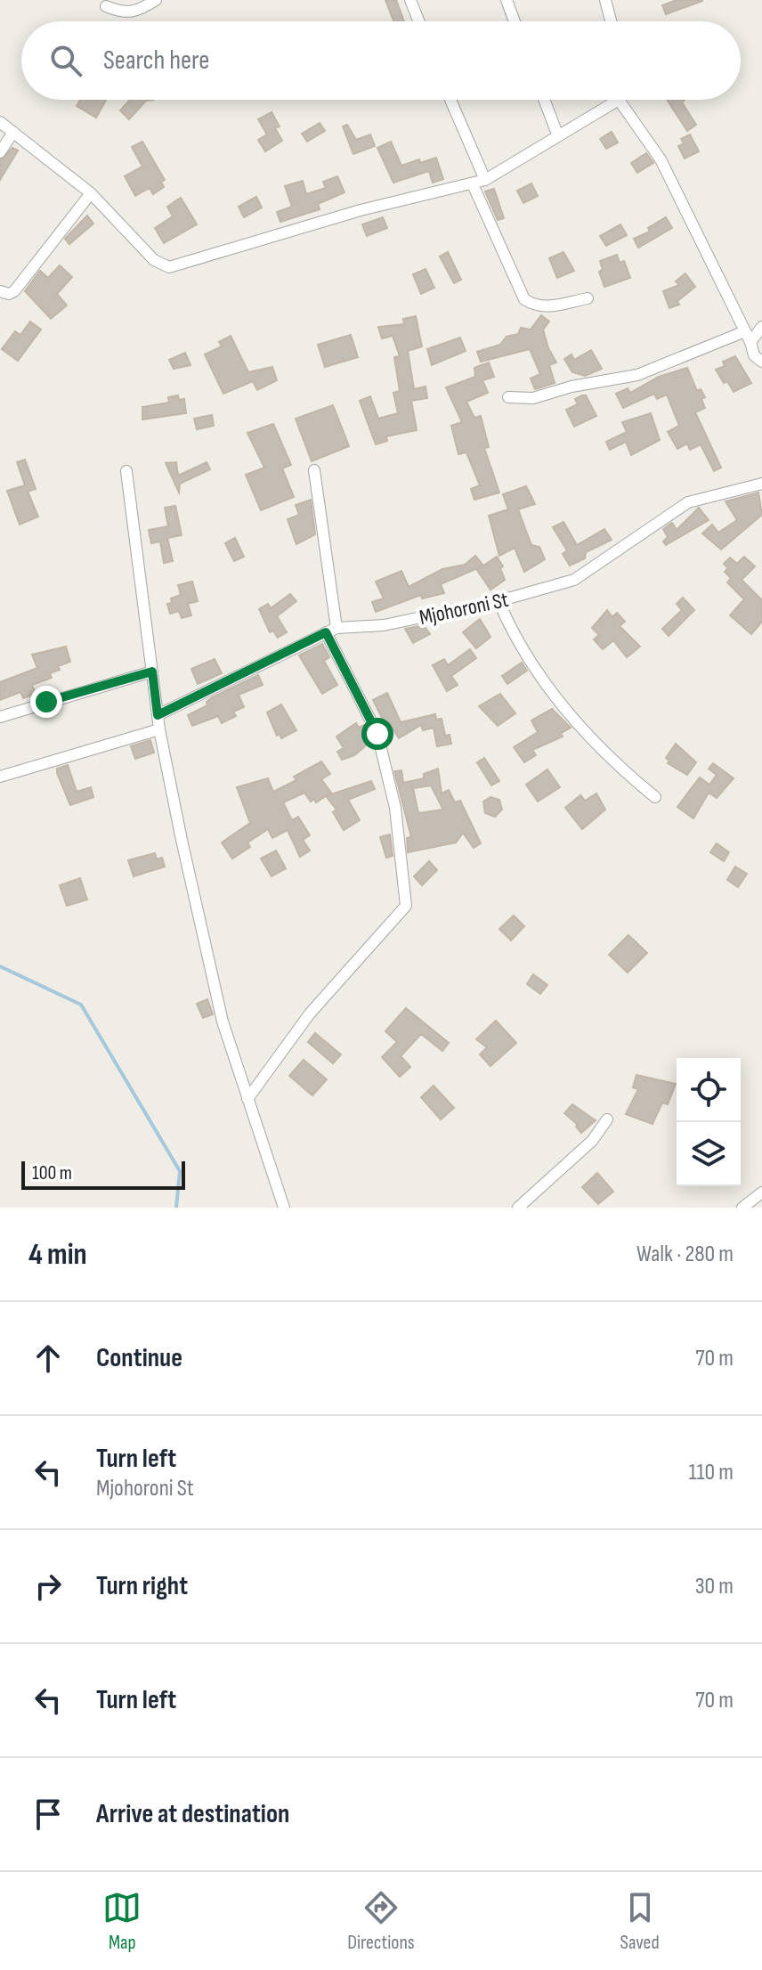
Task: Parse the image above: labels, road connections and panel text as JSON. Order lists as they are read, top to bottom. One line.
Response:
{"streets":{"street":["Mjohoroni St"]},"scale_bar":"100 m","page":{"search":"Search here","scale":"100 m","heading":["4 min","Walk · 280 m"],"list":[["Continue","70 m"],["Turn left","Mjohoroni St","110 m"],["Turn right","30 m"],["Turn left","70 m"],"Arrive at destination"],"nav":["Map","Directions","Saved"]}}
